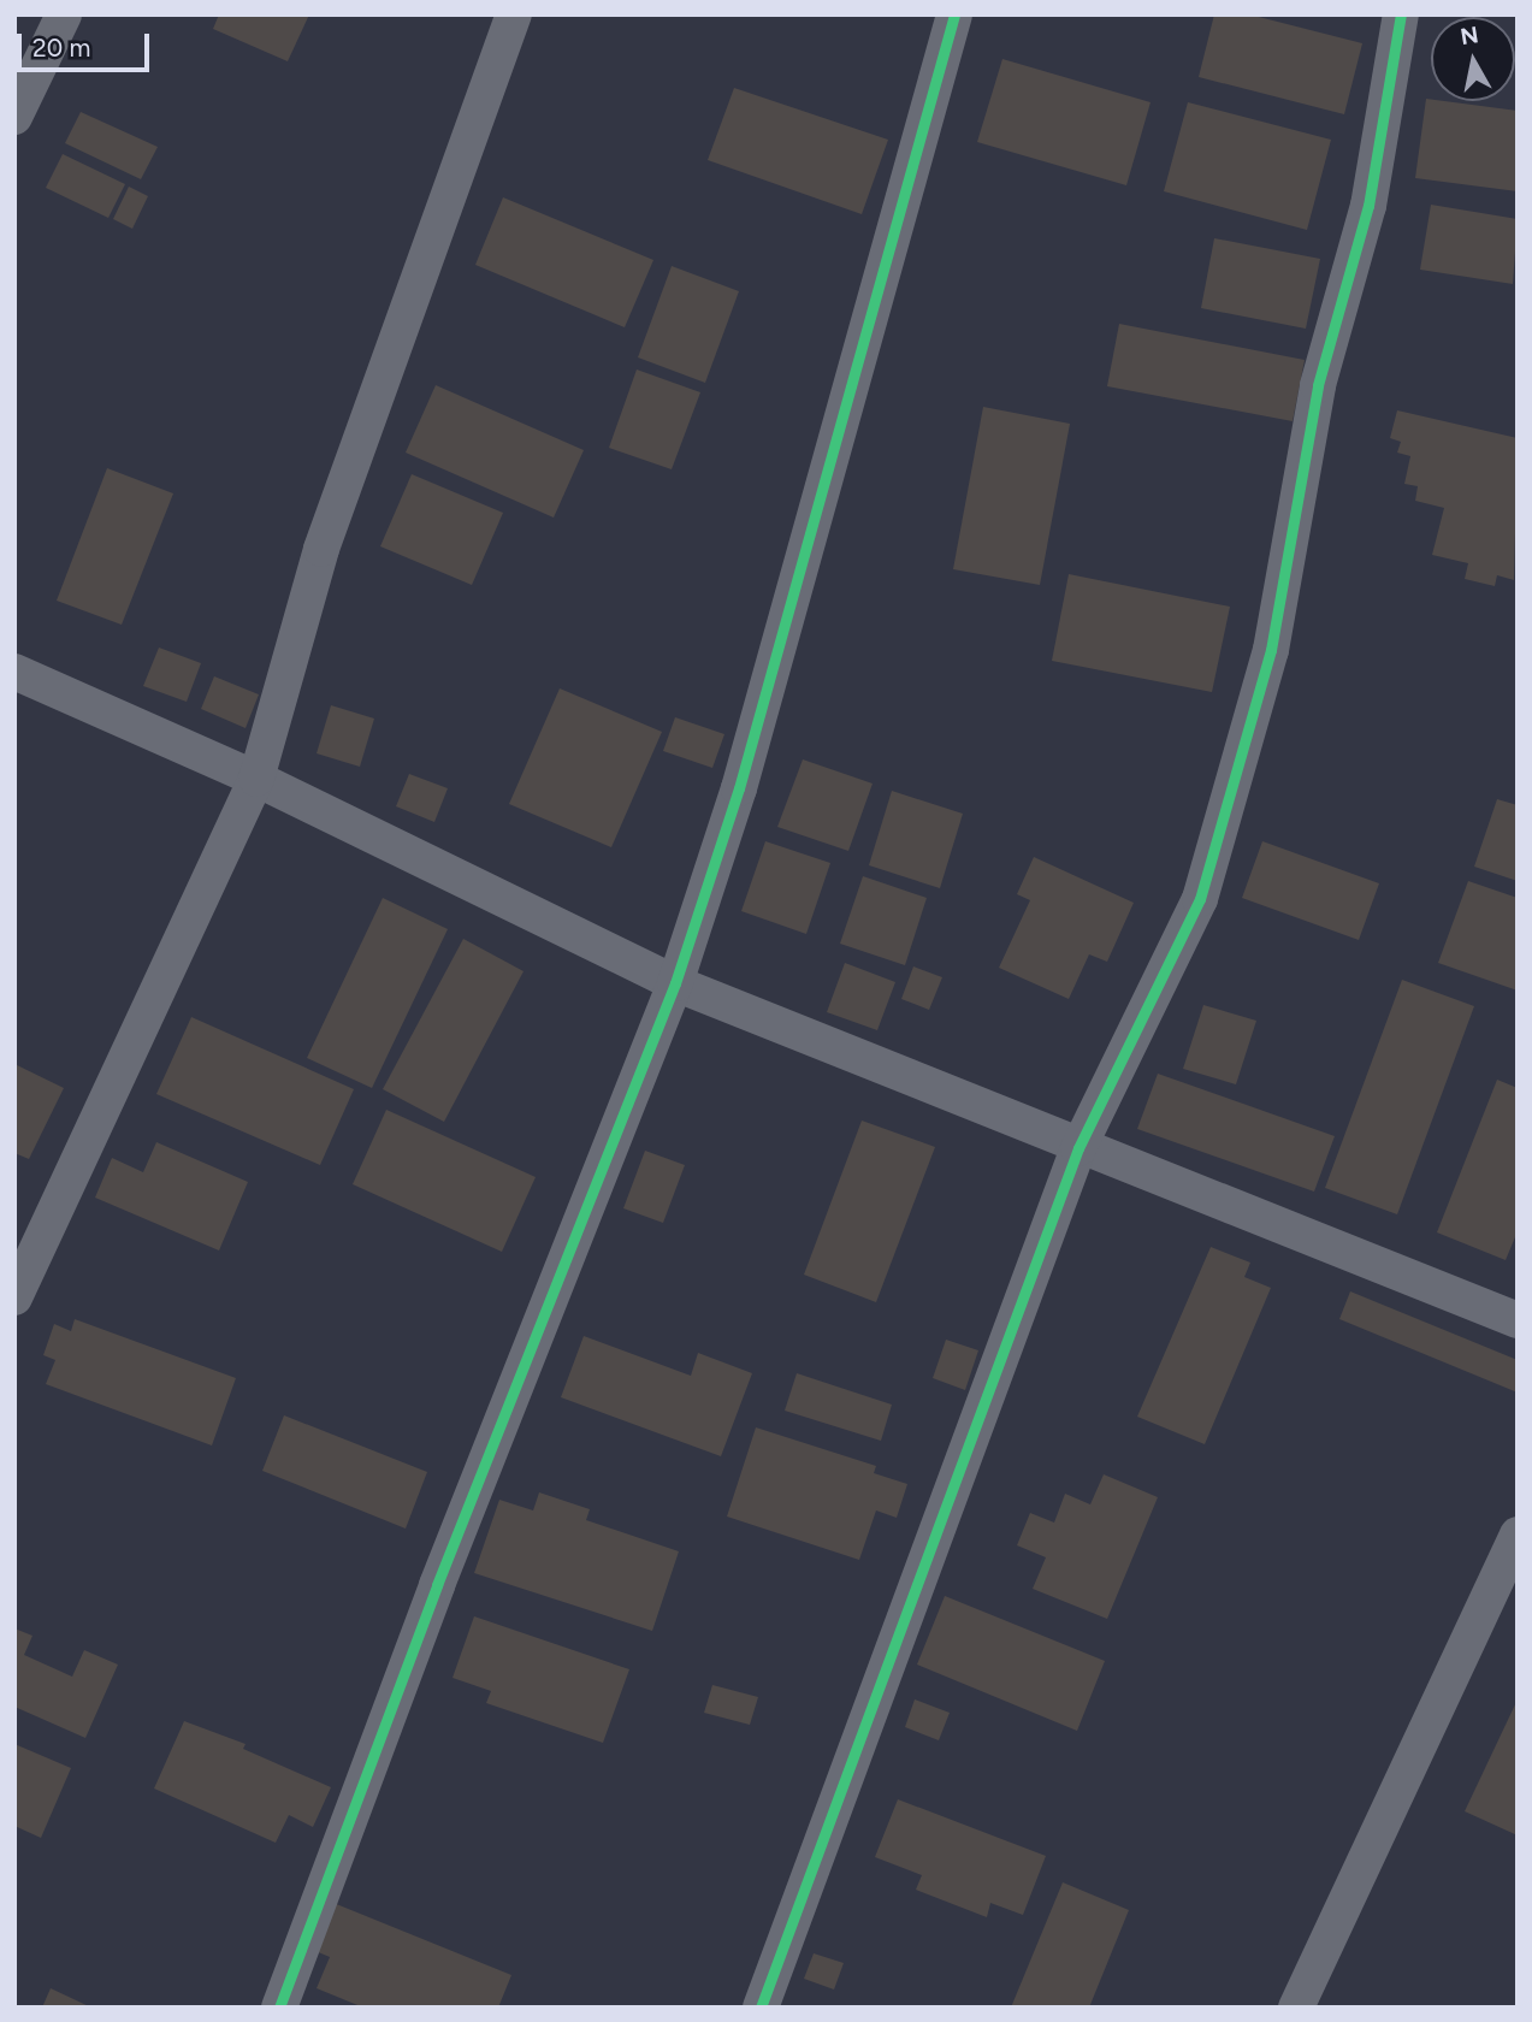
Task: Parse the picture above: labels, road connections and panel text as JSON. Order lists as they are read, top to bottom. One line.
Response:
{"scale_bar":"20 m","north":"top"}
